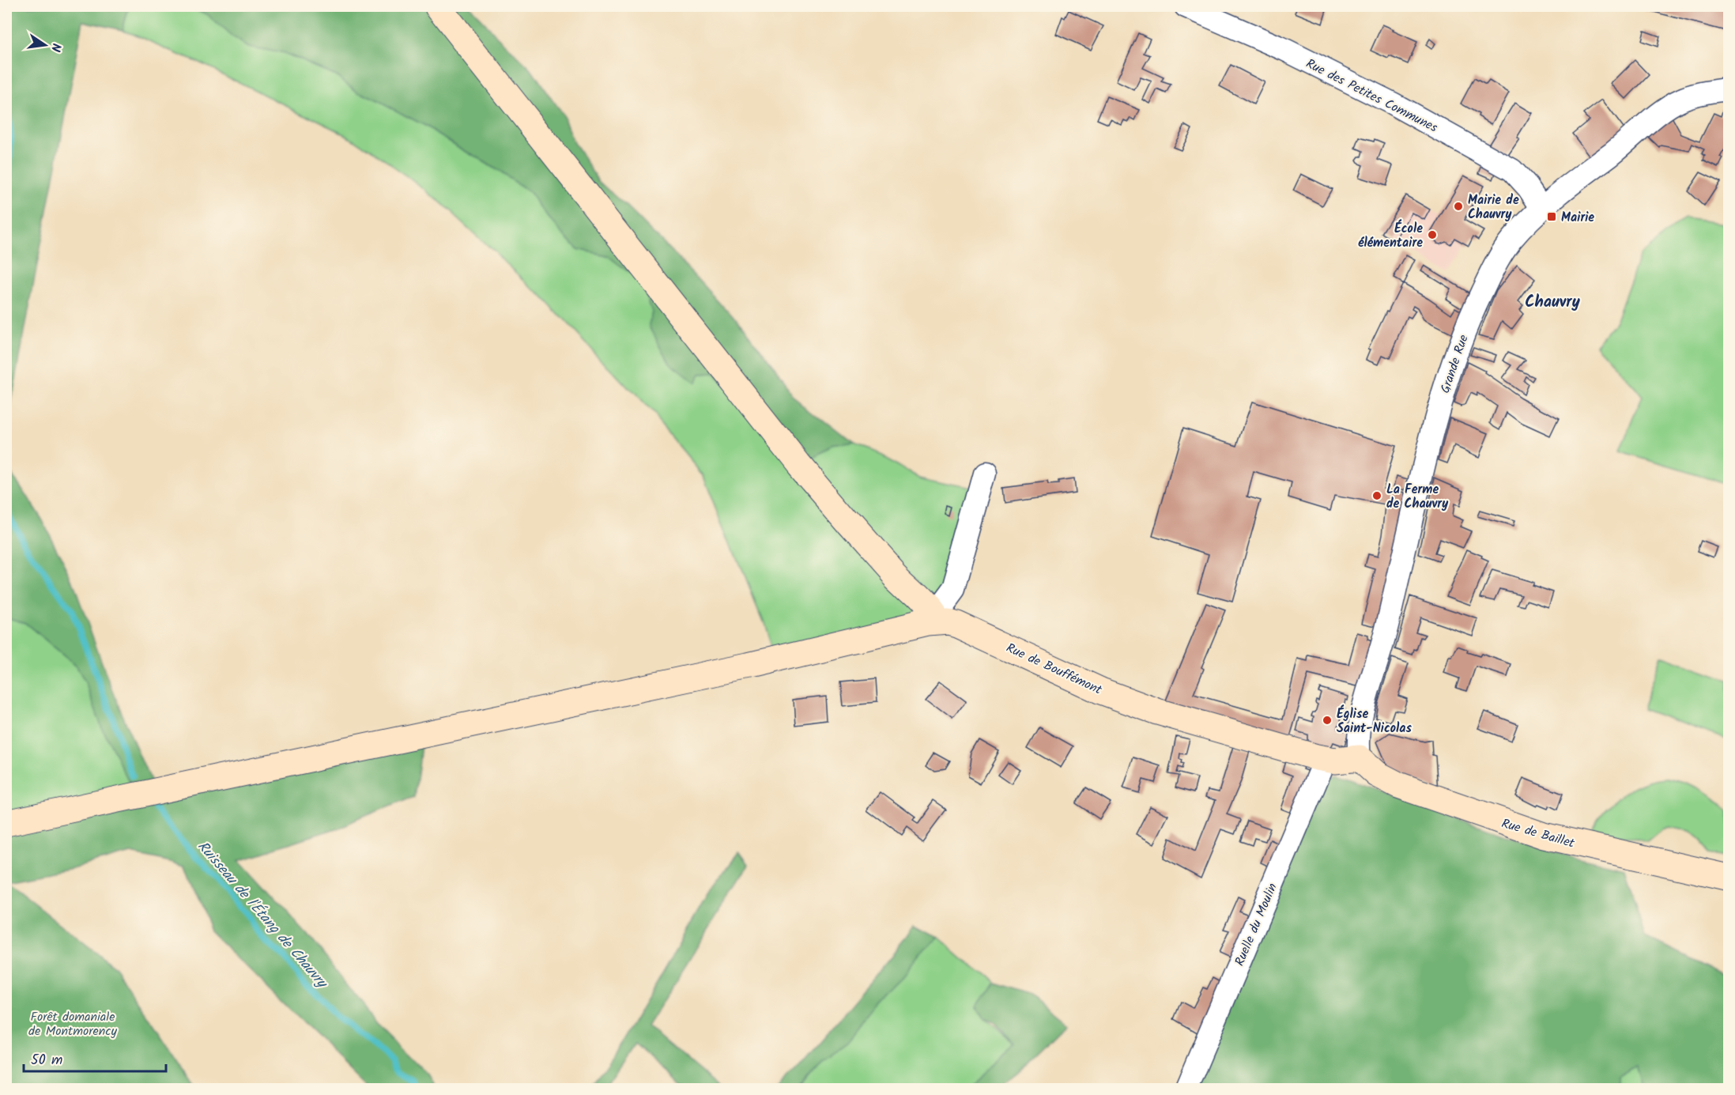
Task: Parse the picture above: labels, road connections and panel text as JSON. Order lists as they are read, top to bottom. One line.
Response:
{"streets":{"street":["Rue des Petites Communes","Grande Rue","Rue de Bouffémont","Rue de Baillet","Ruelle du Moulin"]},"crossings":[["Rue des Petites Communes","Grande Rue"],["Grande Rue","Rue de Bouffémont"],["Grande Rue","Rue de Baillet"],["Rue de Bouffémont","Rue de Baillet"],["Rue de Bouffémont","Ruelle du Moulin"]],"districts":["Chauvry"],"water":["Ruisseau de l'Étang de Chauvry"],"parks":["Forêt domaniale de Montmorency"],"places":{"other":["Mairie de Chauvry","École élémentaire","La Ferme de Chauvry","Église Saint-Nicolas"],"transit":["Mairie"]},"scale_bar":"50 m","north":"right"}
